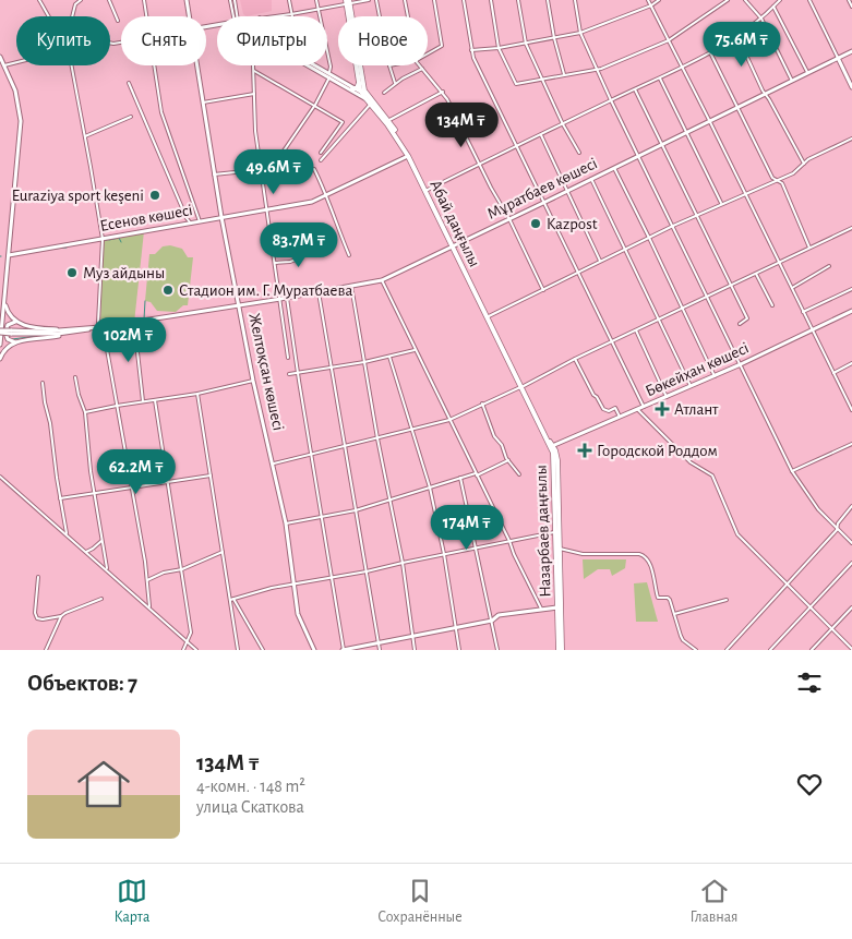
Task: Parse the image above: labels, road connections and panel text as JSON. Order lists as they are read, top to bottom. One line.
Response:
{"streets":{"main road":["Абай даңғылы","Назарбаев даңғылы"],"street":["Мұратбаев көшесі","Есенов көшесі","Бөкейхан көшесі","Желтоқсан көшесі"]},"crossings":[["Мұратбаев көшесі","Абай даңғылы"],["Мұратбаев көшесі","Желтоқсан көшесі"],["Есенов көшесі","Абай даңғылы"],["Есенов көшесі","Желтоқсан көшесі"],["Абай даңғылы","Назарбаев даңғылы"],["Бөкейхан көшесі","Назарбаев даңғылы"]],"places":{"other":["Euraziya sport keşeni","Kazpost","Муз айдыны","Стадион им. Г. Муратбаева"],"health":["Атлант","Городской Роддом"]},"page":{"chip":["Купить","Снять","Фильтры","Новое"],"price":["75.6M ₸","134M ₸","49.6M ₸","83.7M ₸","102M ₸","62.2M ₸","174M ₸"],"heading":"Объектов: 7","list":[{"name":"134M ₸","note":"4-комн. · 148 m² · улица Скаткова"}],"tabs":["Карта","Сохранённые","Главная"]}}
